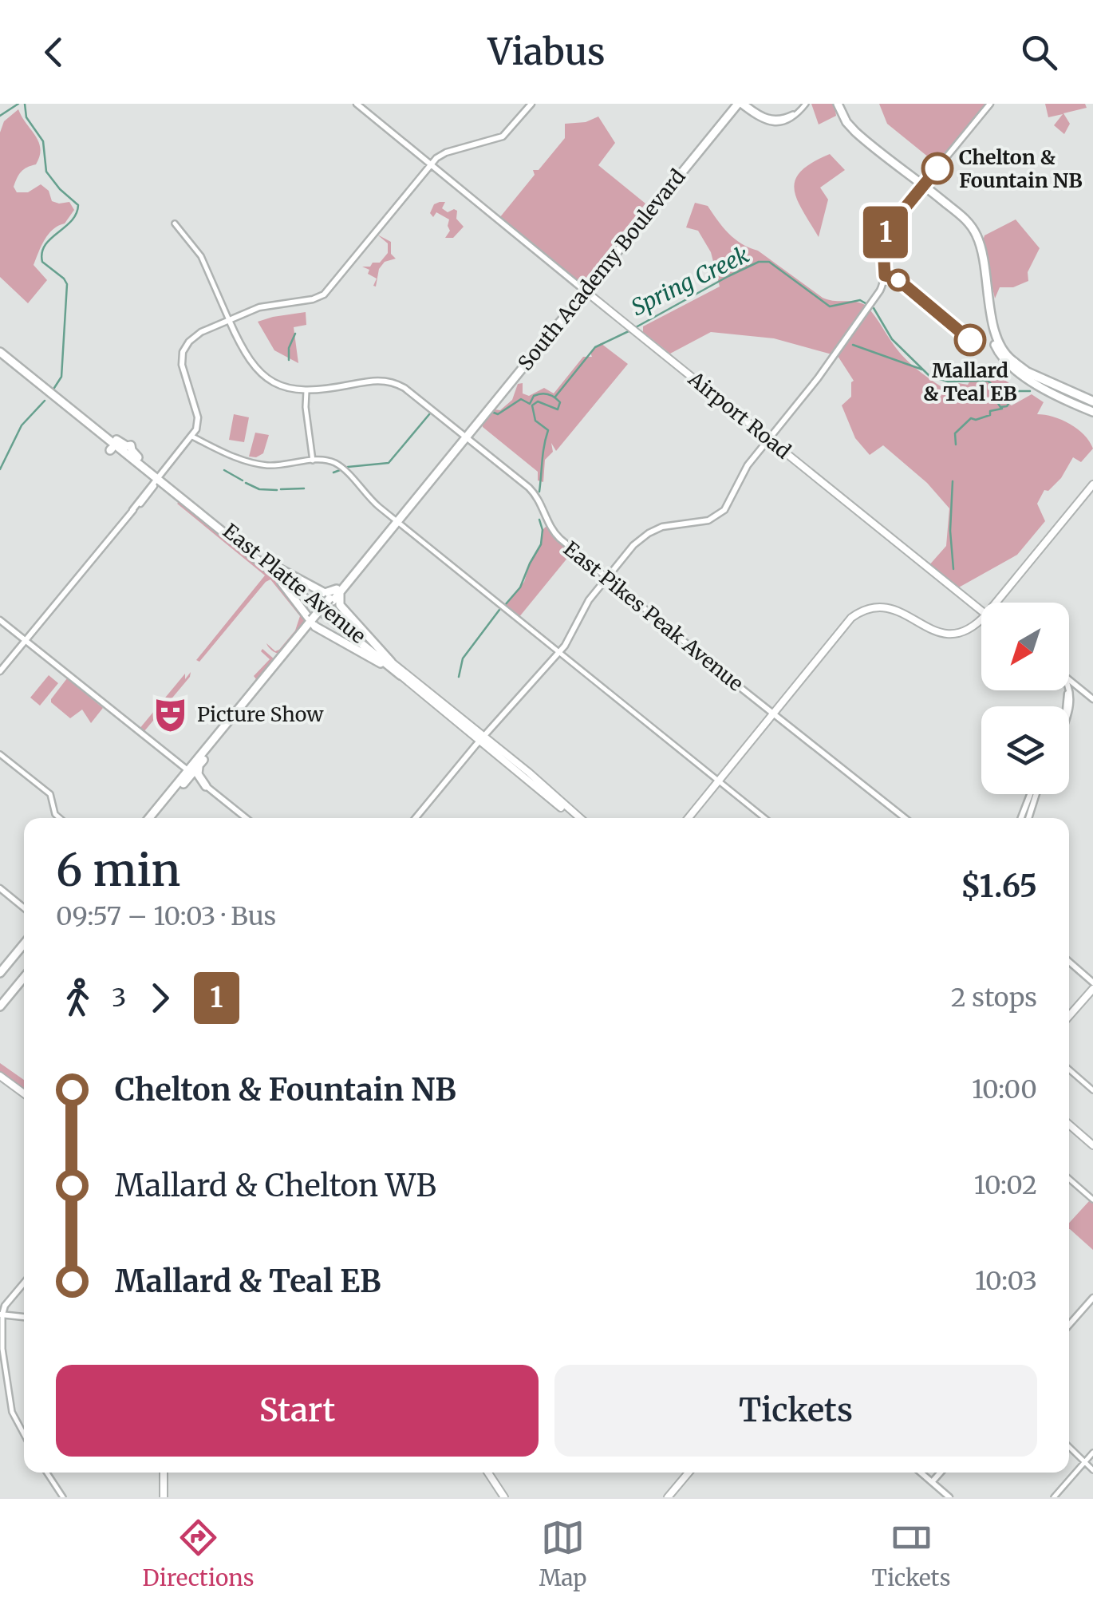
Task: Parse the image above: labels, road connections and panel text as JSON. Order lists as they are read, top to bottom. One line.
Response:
{"streets":{"highway":["South Academy Boulevard","East Platte Avenue"],"main road":["Airport Road","East Pikes Peak Avenue"]},"crossings":[["South Academy Boulevard","Airport Road"],["South Academy Boulevard","East Pikes Peak Avenue"]],"water":["Spring Creek"],"places":{"other":["Chelton & Fountain NB","Mallard & Teal EB"],"theatre":["Picture Show"]},"lines":["bus line 1"],"north":"bottom left","page":{"header":"Viabus","on_map":"1","heading":["6 min","09:57 – 10:03 · Bus","$1.65"],"legs":["3","1","2 stops"],"list":[{"name":"Chelton & Fountain NB","value":"10:00"},{"name":"Mallard & Chelton WB","value":"10:02"},{"name":"Mallard & Teal EB","value":"10:03"}],"buttons":["Start","Tickets"],"tabs":["Directions","Map","Tickets"]}}
